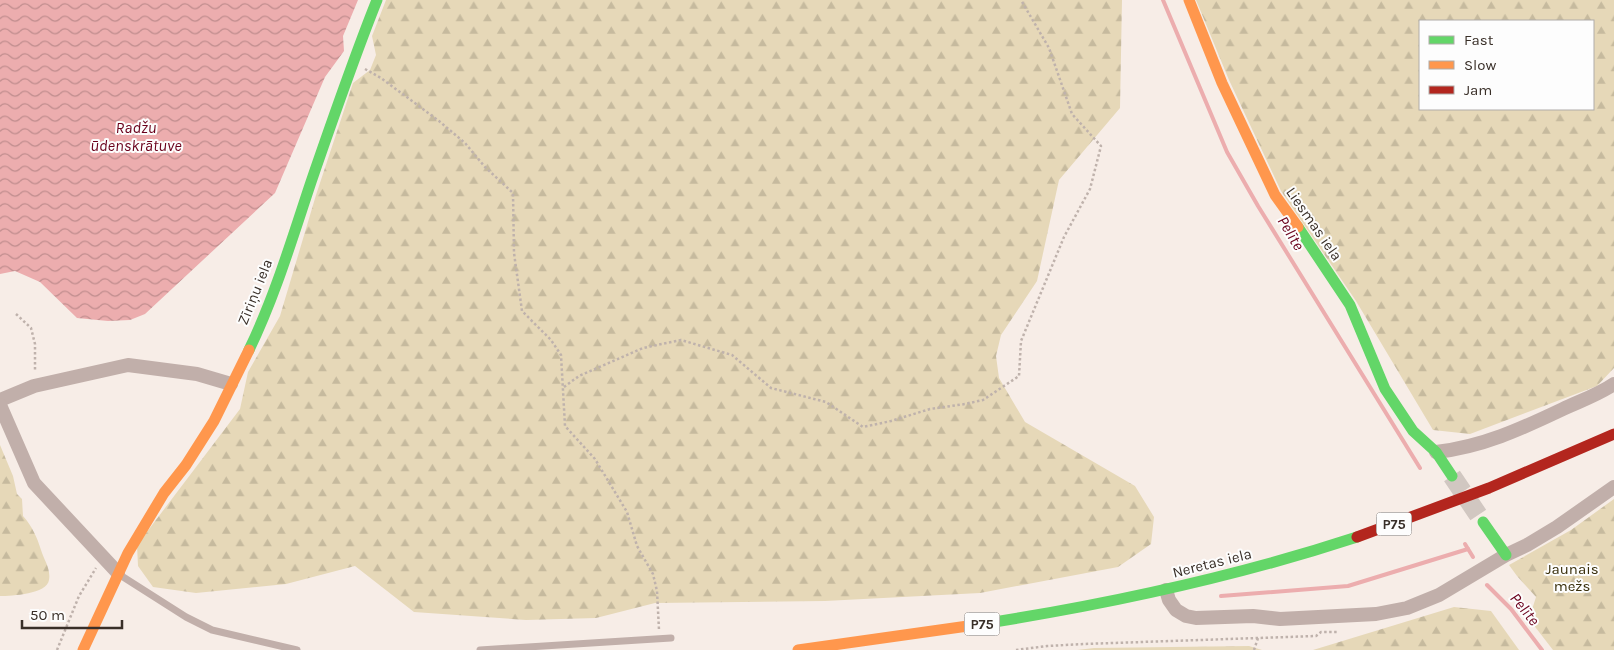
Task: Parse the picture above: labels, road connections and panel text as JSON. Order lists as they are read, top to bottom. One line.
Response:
{"streets":{"street":["Liesmas iela","Zīriņu iela","P75","Neretas iela"]},"water":["Radžu ūdenskrātuve","Pelīte"],"parks":["Jaunais mežs"],"legend":["Fast","Slow","Jam"],"scale_bar":"50 m"}
